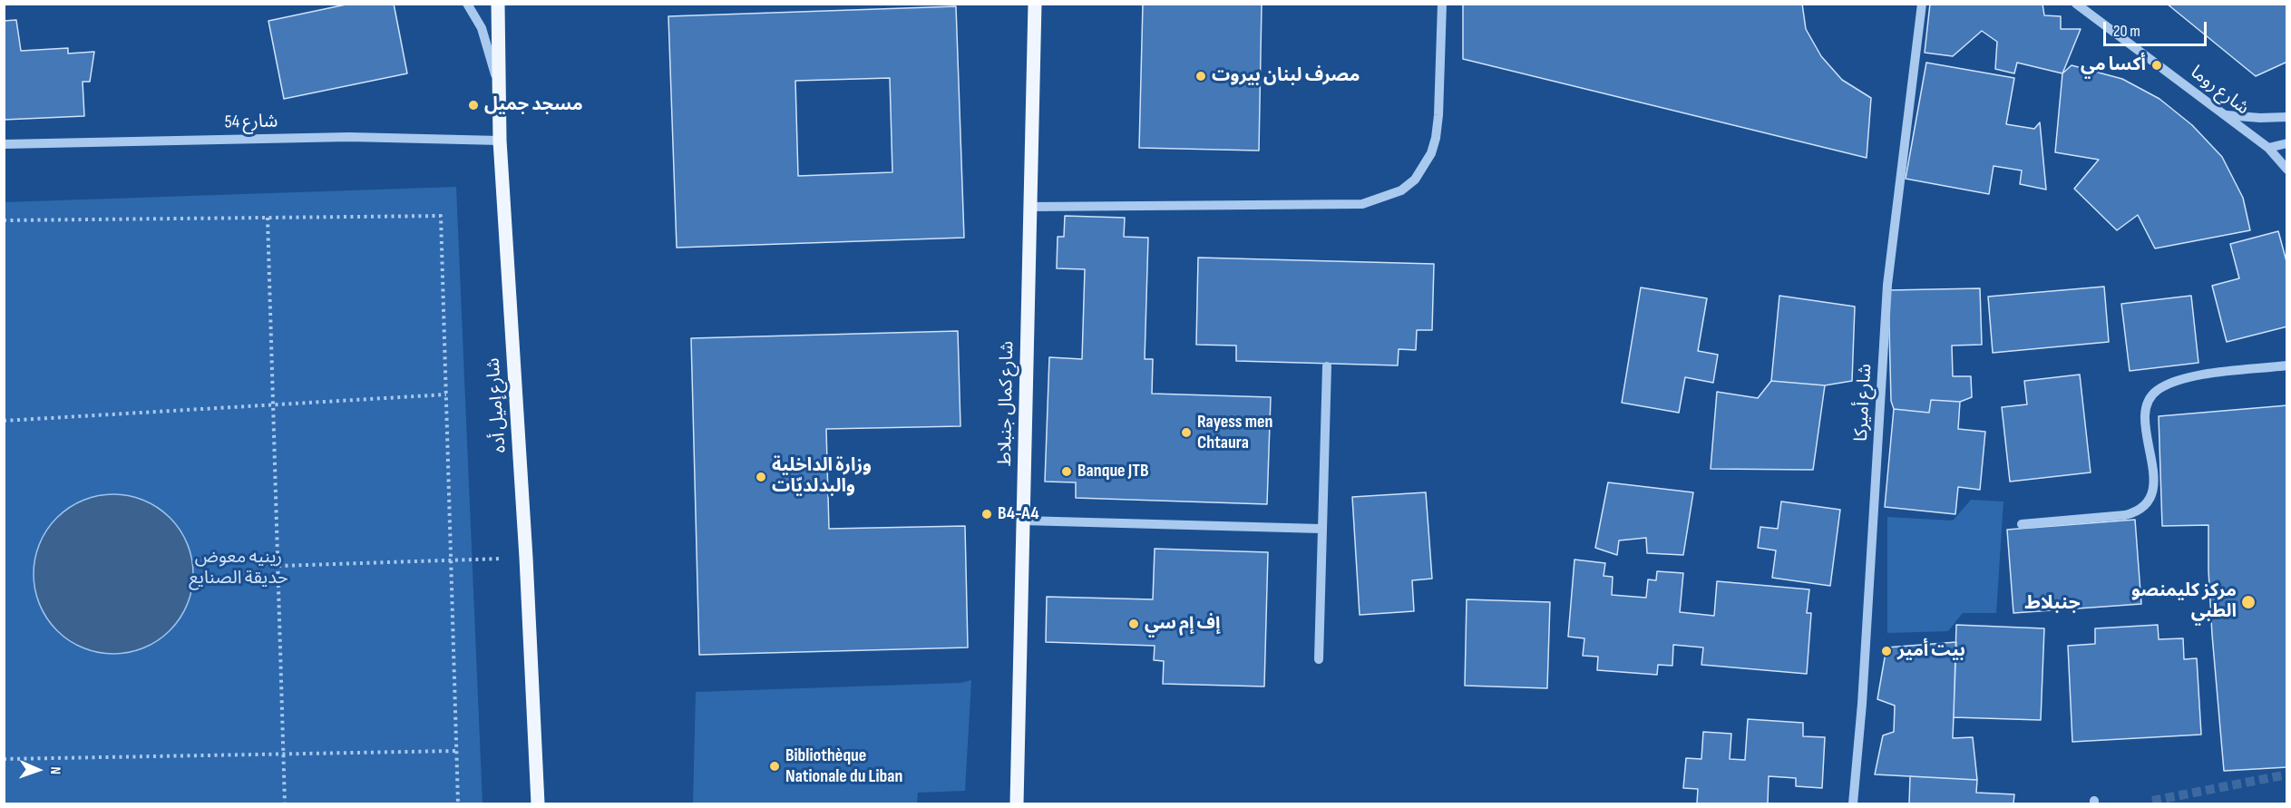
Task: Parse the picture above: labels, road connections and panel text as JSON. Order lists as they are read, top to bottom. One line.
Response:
{"streets":{"main road":["شارع كمال جنبلاط","شارع إميل أده"],"street":["شارع روما","شارع 54","شارع أميركا"]},"crossings":[["شارع 54","شارع إميل أده"]],"districts":["جنبلاط"],"parks":["رينيه معوض حديقة الصنايع"],"places":["أكسا مي","مصرف لبنان بيروت","مسجد جميل","Rayess men Chtaura","Banque JTB","وزارة الداخلية والبدلديّات","B4-A4","مركز كليمنصو الطبي","إف إم سي","بيت أمير","Bibliothèque Nationale du Liban"],"scale_bar":"20 m","north":"right"}
